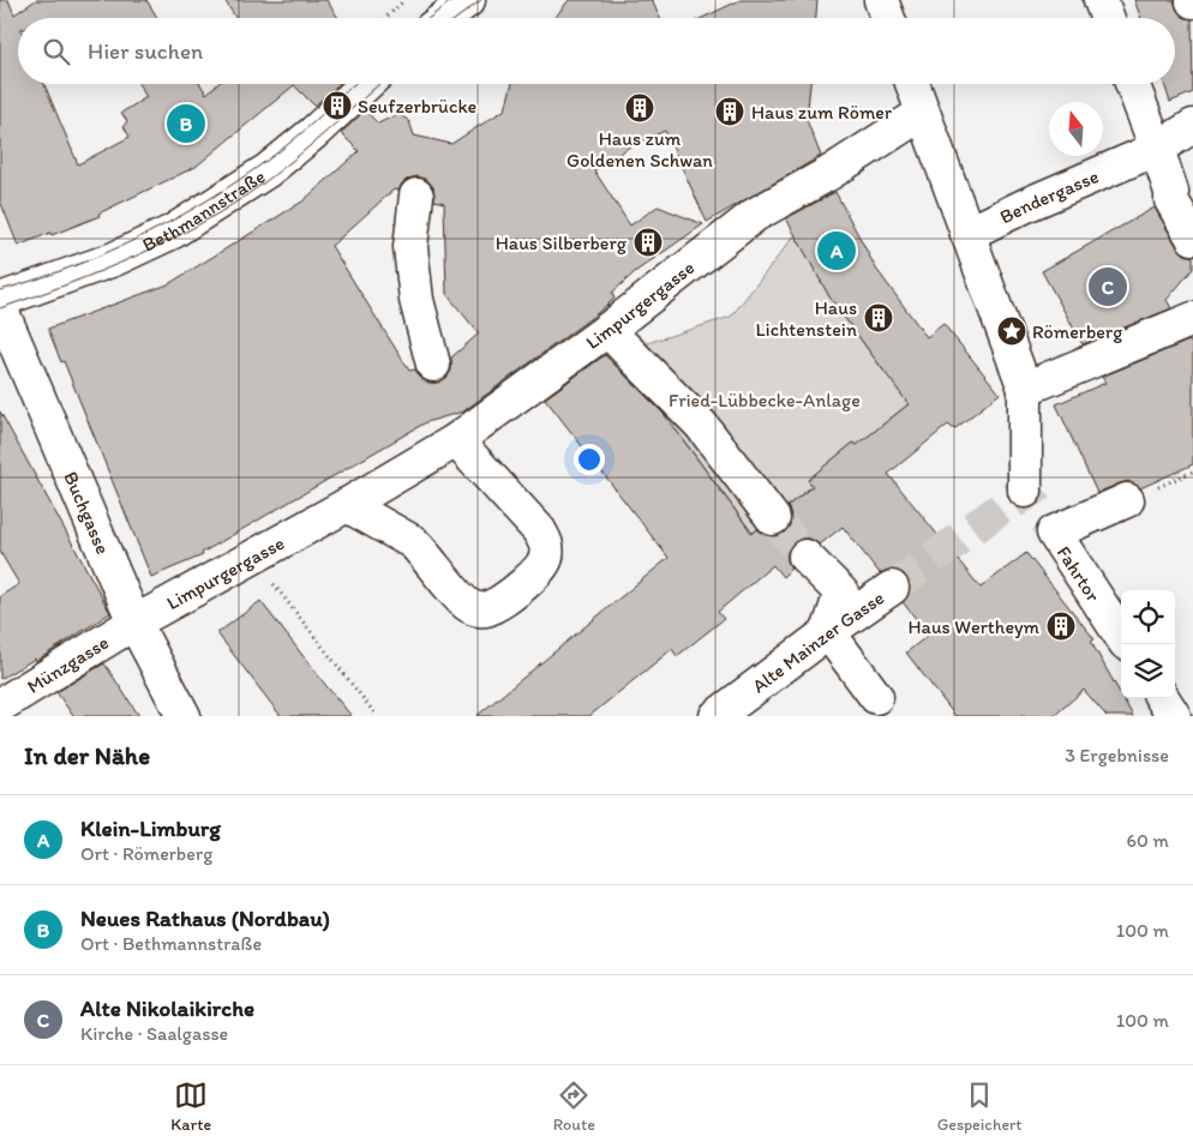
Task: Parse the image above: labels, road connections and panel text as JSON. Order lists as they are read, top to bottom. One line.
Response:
{"streets":{"street":["Bendergasse","Bethmannstraße","Limpurgergasse","Buchgasse","Fahrtor","Alte Mainzer Gasse","Münzgasse"]},"crossings":[["Limpurgergasse","Buchgasse"],["Limpurgergasse","Münzgasse"],["Buchgasse","Münzgasse"]],"parks":["Fried-Lübbecke-Anlage"],"places":{"building":["Seufzerbrücke","Haus zum Goldenen Schwan","Haus zum Römer","Haus Silberberg","Haus Lichtenstein","Haus Wertheym"],"place":["Römerberg"]},"north":"top","page":{"search":"Hier suchen","pins":["B","A","C"],"heading":["In der Nähe","3 Ergebnisse"],"list":[{"mark":"A","name":"Klein-Limburg","note":"Ort · Römerberg","value":"60 m"},{"mark":"B","name":"Neues Rathaus (Nordbau)","note":"Ort · Bethmannstraße","value":"100 m"},{"mark":"C","name":"Alte Nikolaikirche","note":"Kirche · Saalgasse","value":"100 m"}],"nav":["Karte","Route","Gespeichert"]}}
